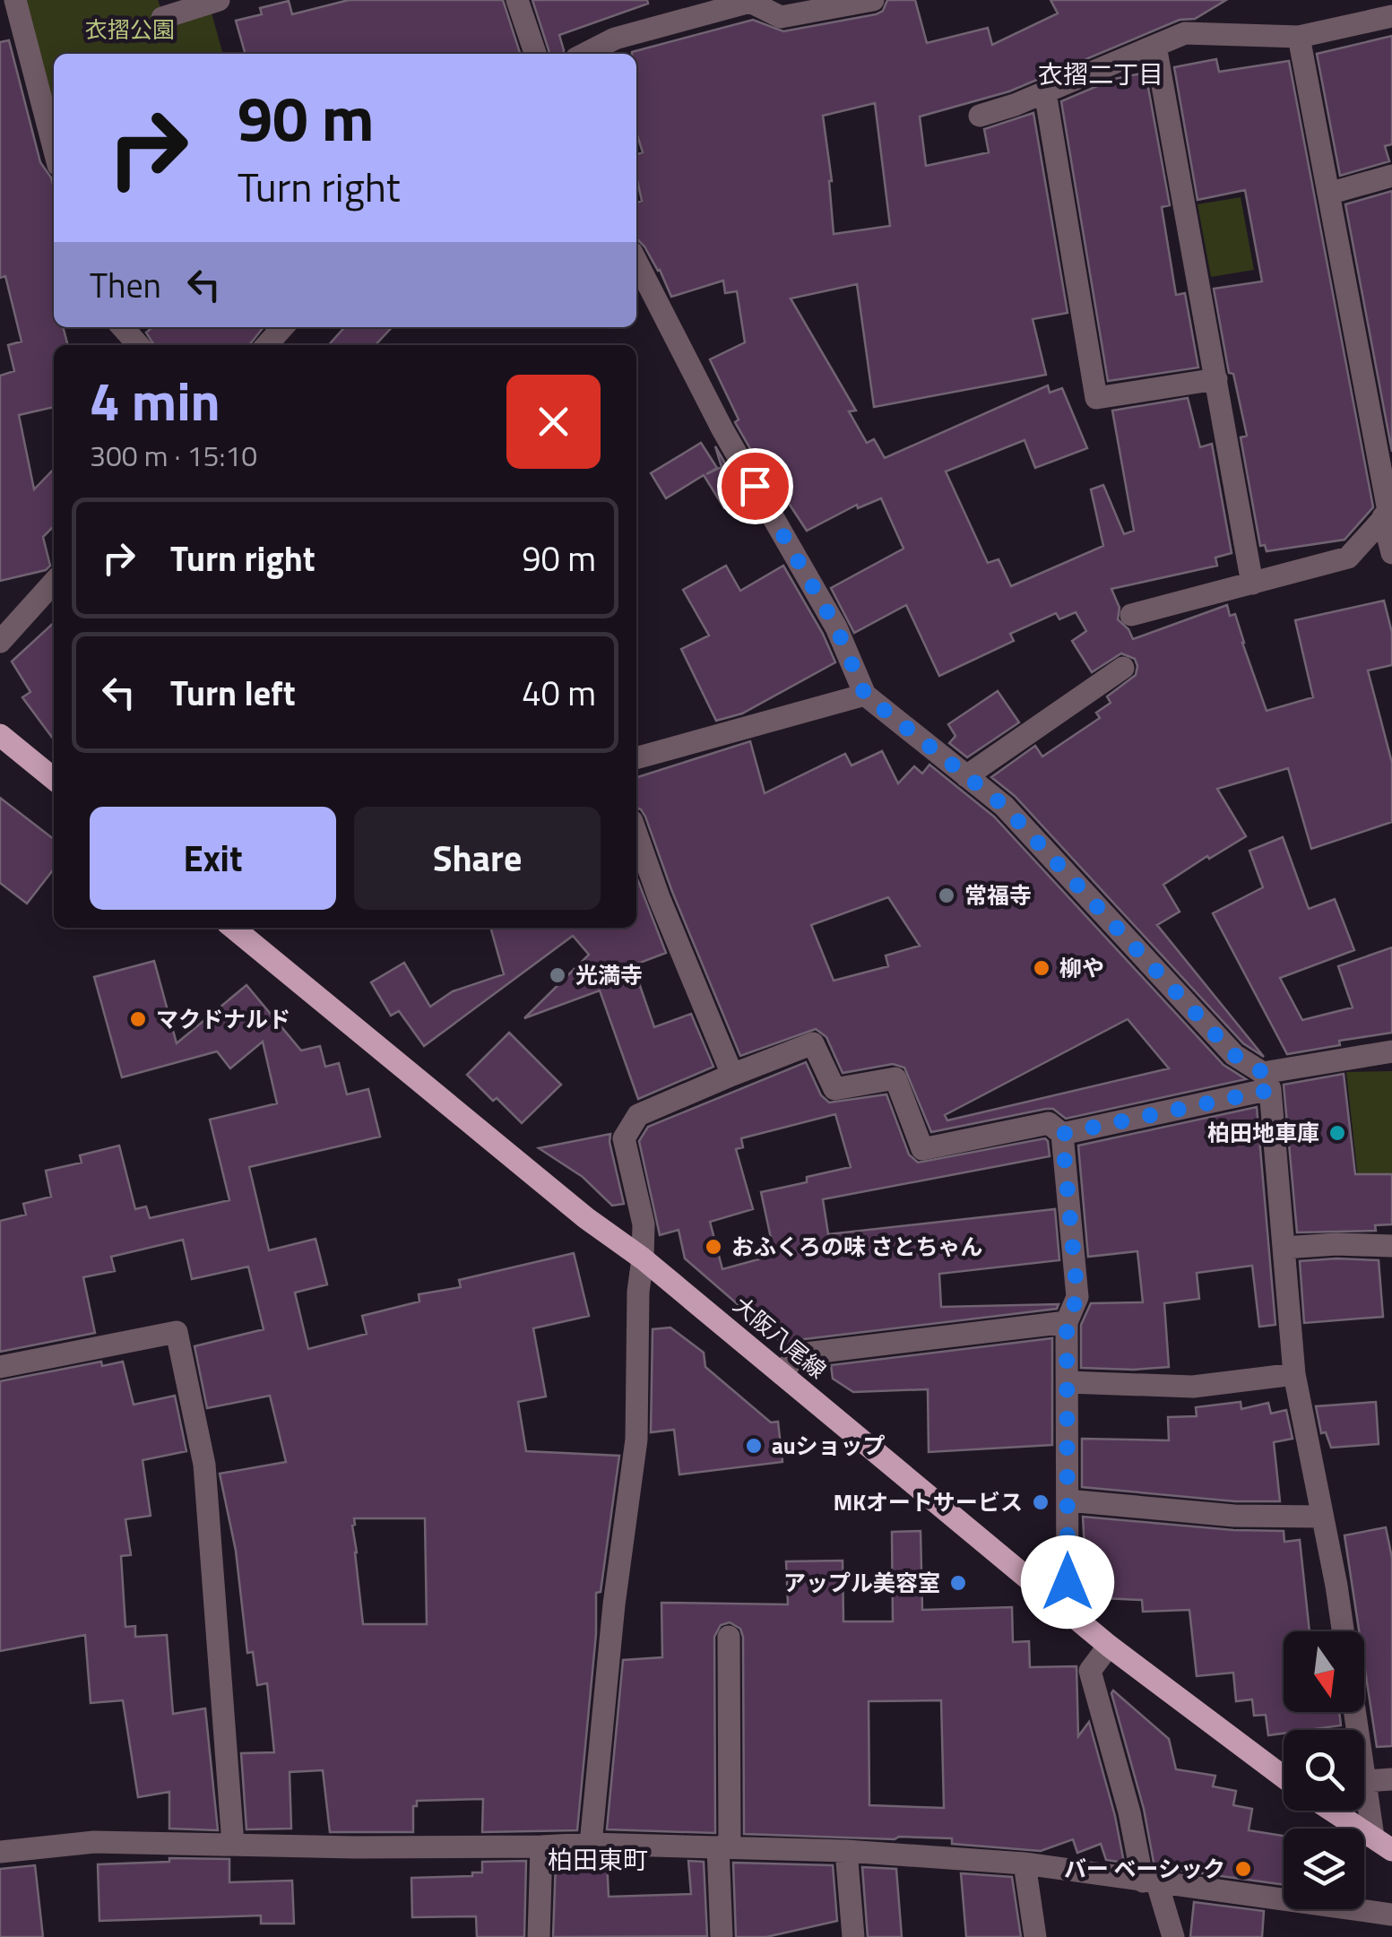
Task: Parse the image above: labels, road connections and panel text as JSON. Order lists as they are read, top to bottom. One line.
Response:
{"streets":{"main road":["大阪八尾線"]},"districts":["衣摺二丁目","柏田東町"],"parks":["衣摺公園"],"places":["常福寺","柳や","光満寺","マクドナルド","柏田地車庫","おふくろの味 さとちゃん","auショップ","MKオートサービス","アップル美容室","バー ベーシック"],"north":"bottom","page":{"turn":["90 m","Turn right"],"then":"Then","heading":["4 min","300 m · 15:10"],"list":[{"name":"Turn right","value":"90 m"},{"name":"Turn left","value":"40 m"}],"buttons":["Exit","Share"]}}
